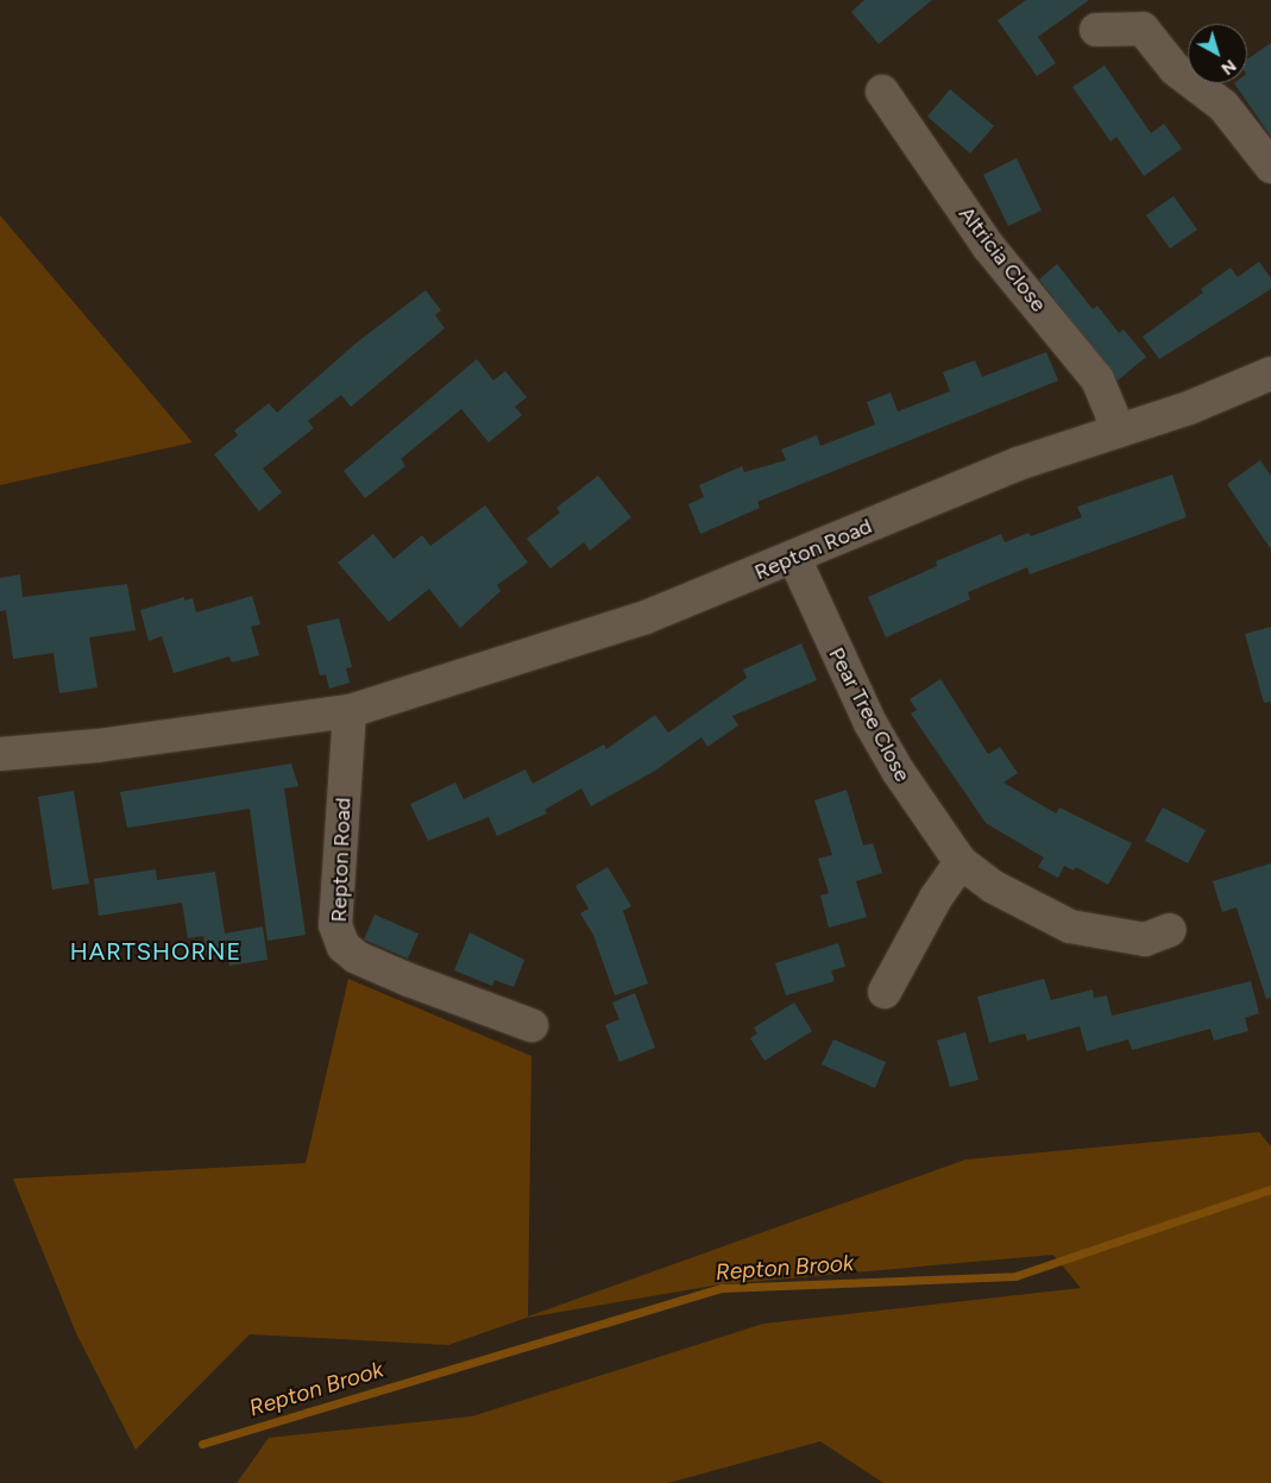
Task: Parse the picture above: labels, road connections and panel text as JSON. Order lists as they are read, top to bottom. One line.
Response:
{"streets":{"street":["Altricia Close","Repton Road","Pear Tree Close"]},"crossings":[["Altricia Close","Repton Road"],["Repton Road","Pear Tree Close"]],"districts":["HARTSHORNE"],"water":["Repton Brook"],"north":"bottom right"}
